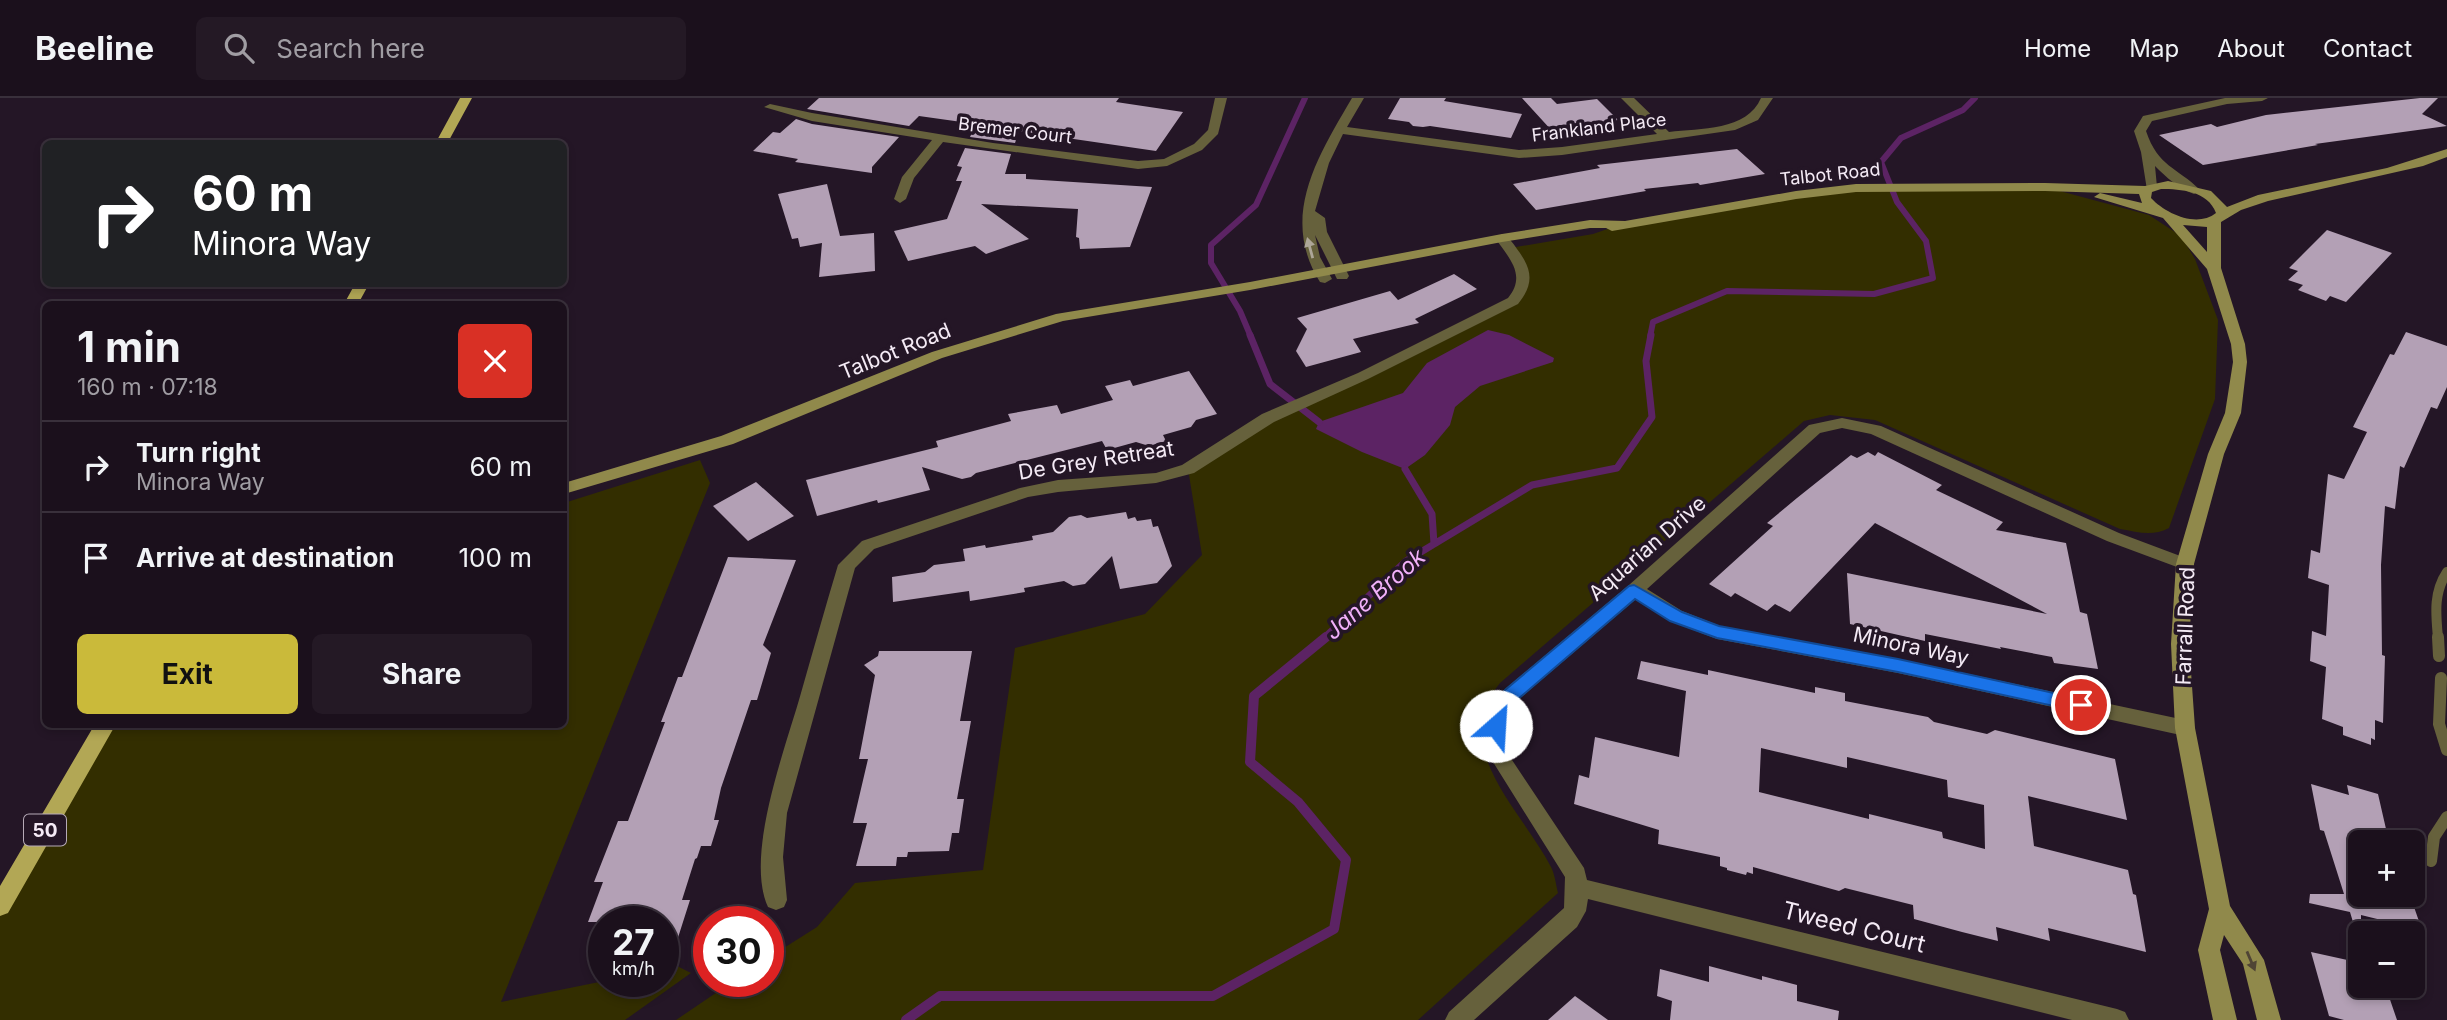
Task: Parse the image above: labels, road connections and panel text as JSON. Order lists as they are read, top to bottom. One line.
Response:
{"streets":{"main road":["Talbot Road","Farrall Road","50"],"street":["Frankland Place","Bremer Court","De Grey Retreat","Aquarian Drive","Minora Way","Tweed Court"]},"crossings":[["Talbot Road","De Grey Retreat"],["Talbot Road","Farrall Road"],["Aquarian Drive","Farrall Road"],["Aquarian Drive","Minora Way"],["Aquarian Drive","Tweed Court"],["Farrall Road","Minora Way"]],"water":["Jane Brook"],"page":{"header":"Beeline","search":"Search here","nav":["Home","Map","About","Contact"],"turn":["60 m","Minora Way"],"heading":["1 min","160 m · 07:18"],"list":[{"name":"Turn right","note":"Minora Way","value":"60 m"},{"name":"Arrive at destination","value":"100 m"}],"buttons":["Exit","Share"],"map_buttons":["+","−"],"speed":"27 km/h","limit":"30"}}
